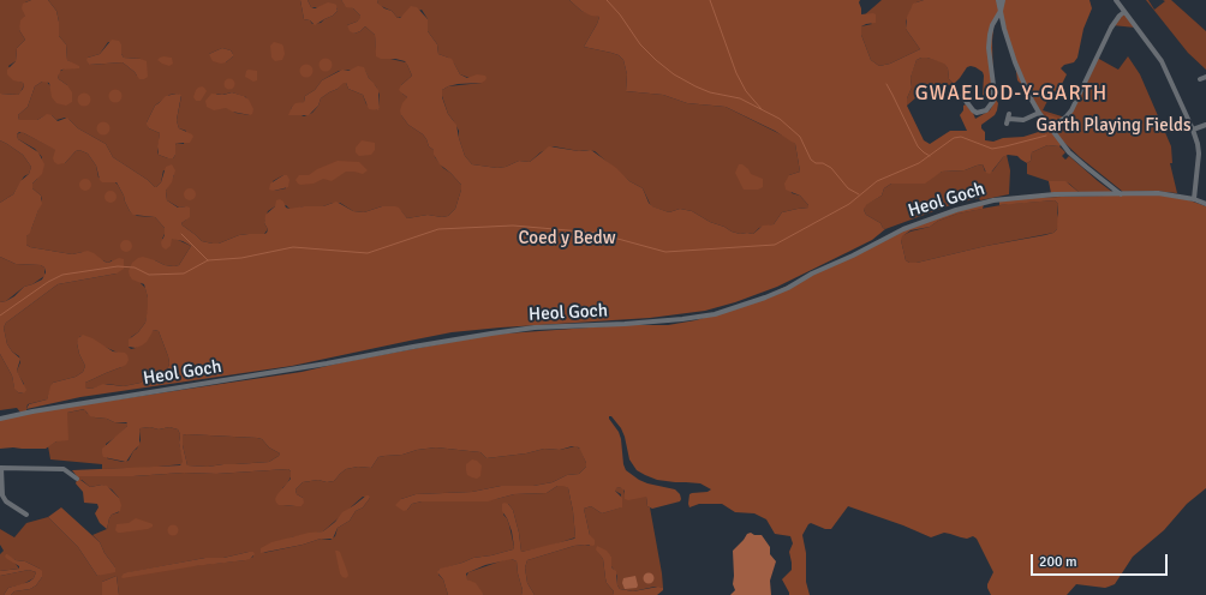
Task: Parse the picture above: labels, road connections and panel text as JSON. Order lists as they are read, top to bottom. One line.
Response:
{"streets":{"street":["Heol Goch"]},"districts":["GWAELOD-Y-GARTH"],"parks":["Garth Playing Fields","Coed y Bedw"],"scale_bar":"200 m"}
